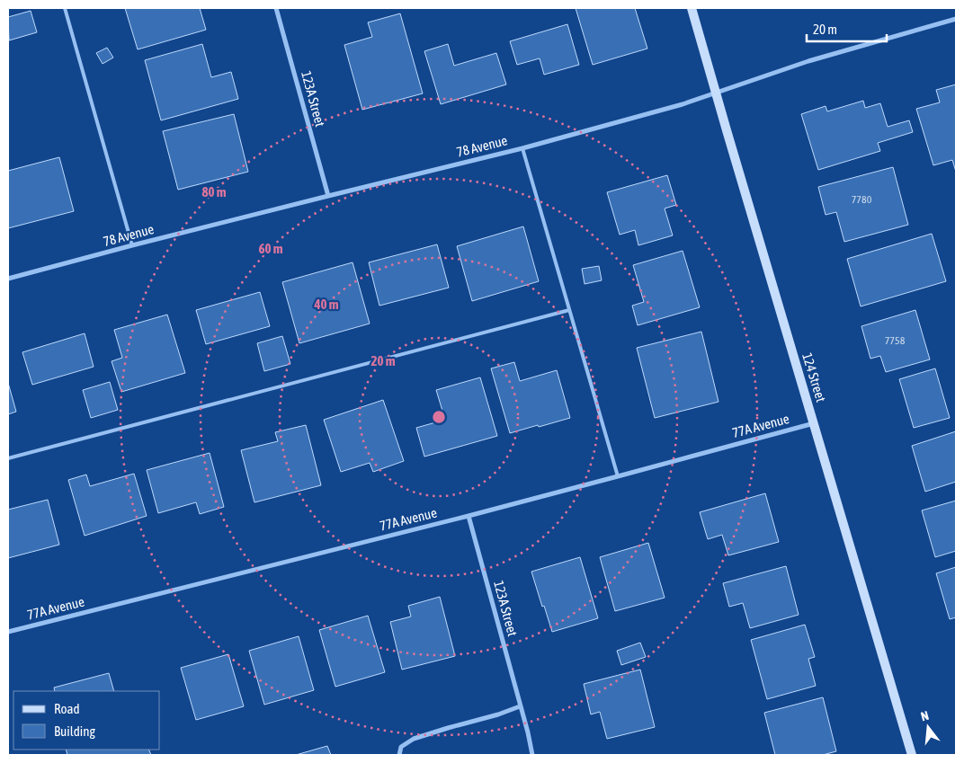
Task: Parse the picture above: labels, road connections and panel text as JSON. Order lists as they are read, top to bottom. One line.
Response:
{"streets":{"street":["123A Street","78 Avenue","124 Street","77A Avenue"]},"crossings":[["123A Street","78 Avenue"],["123A Street","77A Avenue"],["78 Avenue","124 Street"],["124 Street","77A Avenue"]],"house_numbers":["7780","7758"],"legend":["Road","Building"],"scale_bar":"20 m","north":"top","rings":["80 m","60 m","40 m","20 m"]}
